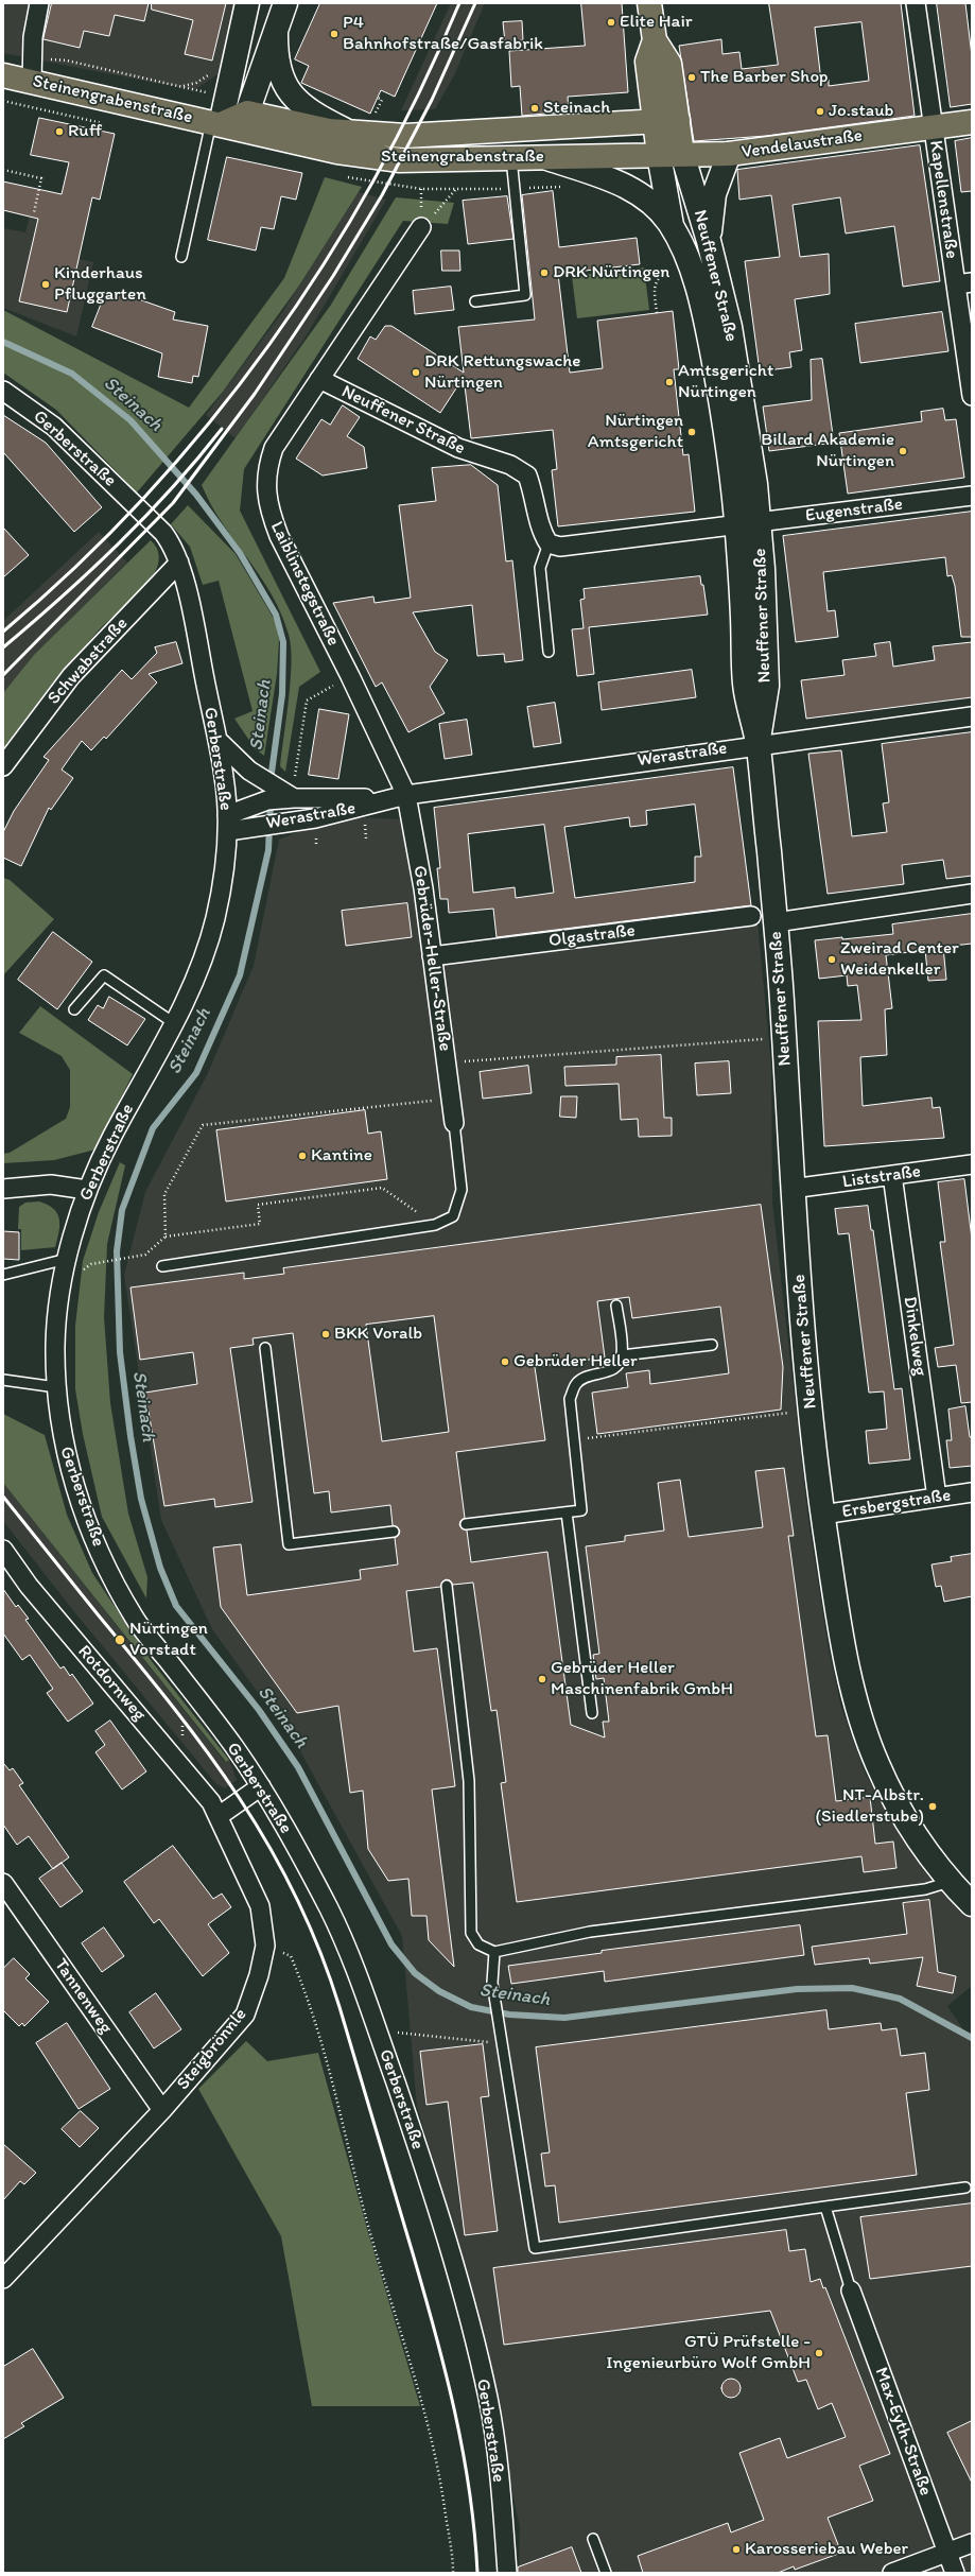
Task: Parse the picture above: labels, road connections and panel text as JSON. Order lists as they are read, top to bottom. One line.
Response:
{"streets":{"main road":["Steinengrabenstraße","Vendelaustraße","Neuffener Straße"],"street":["Kapellenstraße","Gerberstraße","Eugenstraße","Laiblinstegstraße","Schwabstraße","Werastraße","Olgastraße","Gebrüder-Heller-Straße","Liststraße","Dinkelweg","Ersbergstraße","Rotdornweg","Tannenweg","Steigbrönnle","Max-Eyth-Straße"]},"crossings":[["Steinengrabenstraße","Vendelaustraße"],["Steinengrabenstraße","Neuffener Straße"],["Vendelaustraße","Kapellenstraße"],["Vendelaustraße","Neuffener Straße"],["Neuffener Straße","Eugenstraße"],["Neuffener Straße","Laiblinstegstraße"],["Neuffener Straße","Werastraße"],["Neuffener Straße","Liststraße"],["Neuffener Straße","Ersbergstraße"],["Gerberstraße","Schwabstraße"],["Gerberstraße","Werastraße"],["Laiblinstegstraße","Werastraße"],["Laiblinstegstraße","Gebrüder-Heller-Straße"],["Werastraße","Gebrüder-Heller-Straße"],["Olgastraße","Gebrüder-Heller-Straße"],["Liststraße","Dinkelweg"],["Dinkelweg","Ersbergstraße"],["Rotdornweg","Steigbrönnle"],["Tannenweg","Steigbrönnle"]],"water":["Steinach"],"places":["Elite Hair","P4 Bahnhofstraße/Gasfabrik","The Barber Shop","Steinach","Jo.staub","Ruff","DRK Nürtingen","Kinderhaus Pfluggarten","DRK Rettungswache Nürtingen","Amtsgericht Nürtingen","Nürtingen Amtsgericht","Billard Akademie Nürtingen","Zweirad Center Weidenkeller","Kantine","BKK Voralb","Gebrüder Heller","Nürtingen Vorstadt","Gebrüder Heller Maschinenfabrik GmbH","NT-Albstr. (Siedlerstube)","GTÜ Prüfstelle - Ingenieurbüro Wolf GmbH","Karosseriebau Weber"]}
